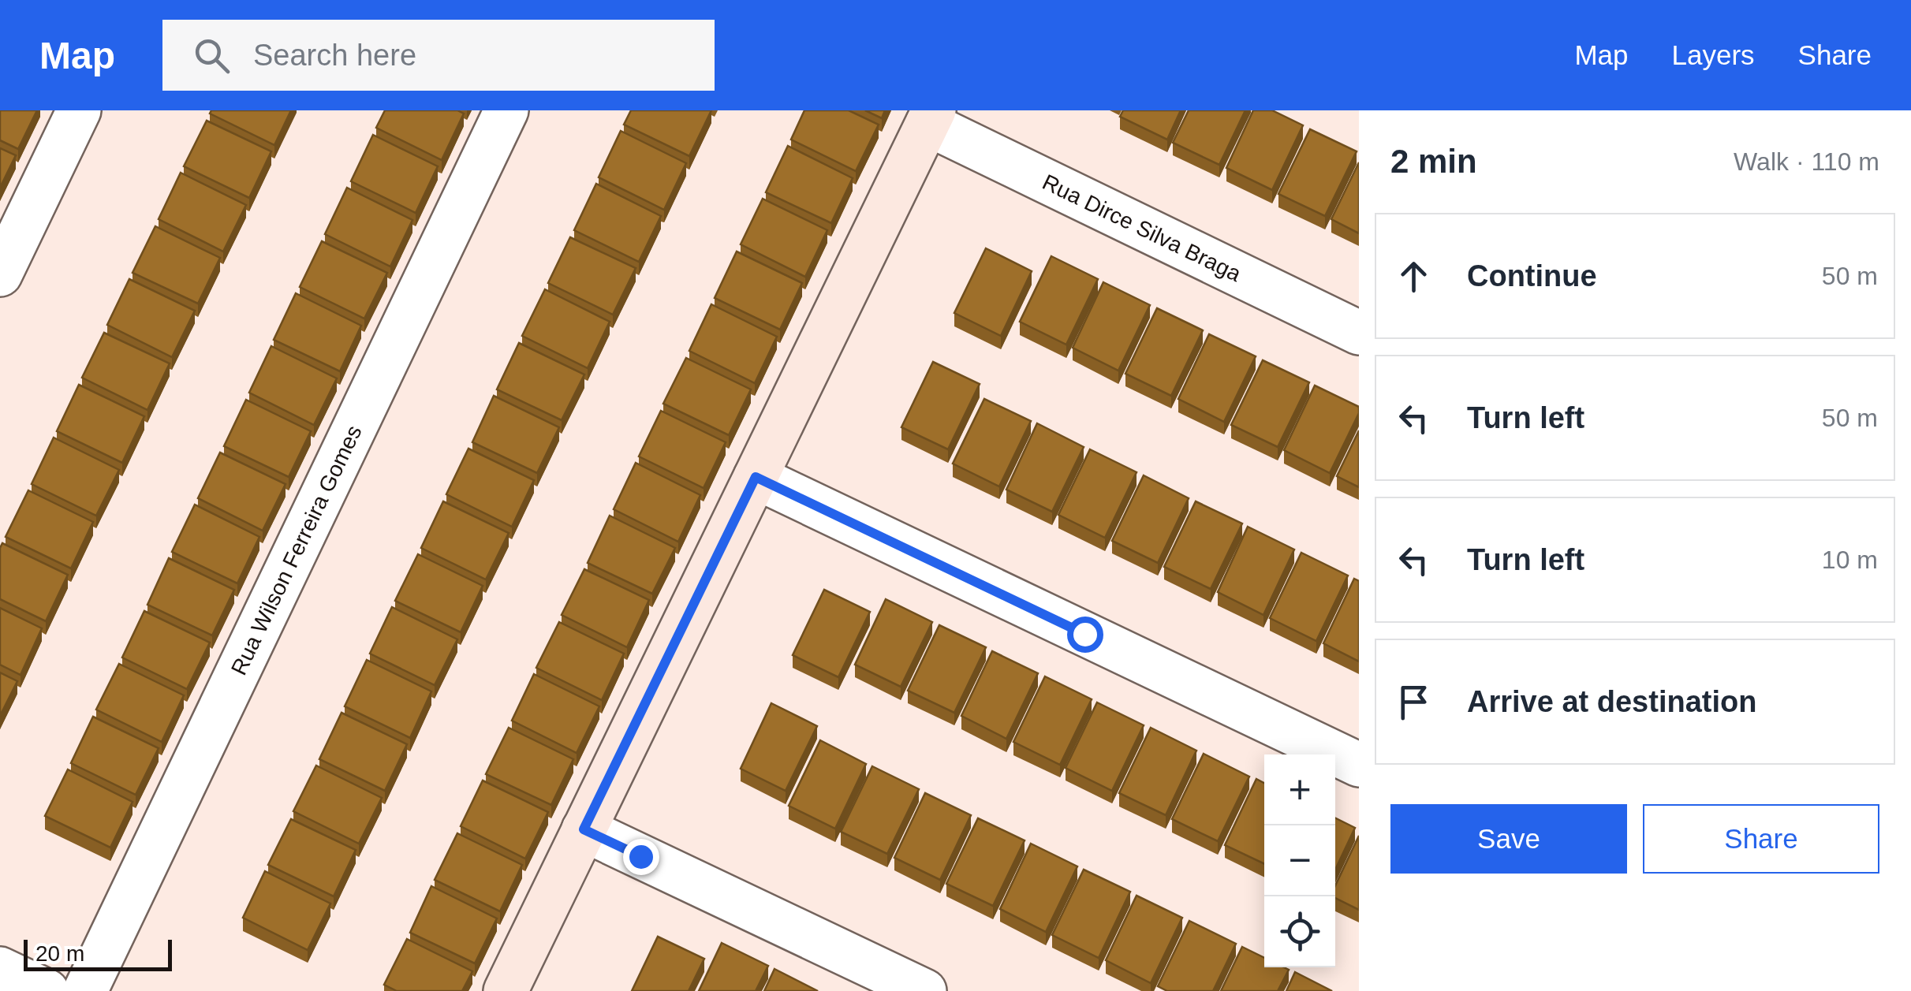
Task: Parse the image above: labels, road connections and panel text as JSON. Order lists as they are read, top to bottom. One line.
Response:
{"streets":{"street":["Rua Dirce Silva Braga","Rua Wilson Ferreira Gomes"]},"scale_bar":"20 m","page":{"header":"Map","search":"Search here","nav":["Map","Layers","Share"],"heading":["2 min","Walk · 110 m"],"list":[["Continue","50 m"],["Turn left","50 m"],["Turn left","10 m"],"Arrive at destination"],"map_buttons":["+","−"],"buttons":["Save","Share"],"scale":"20 m"}}
